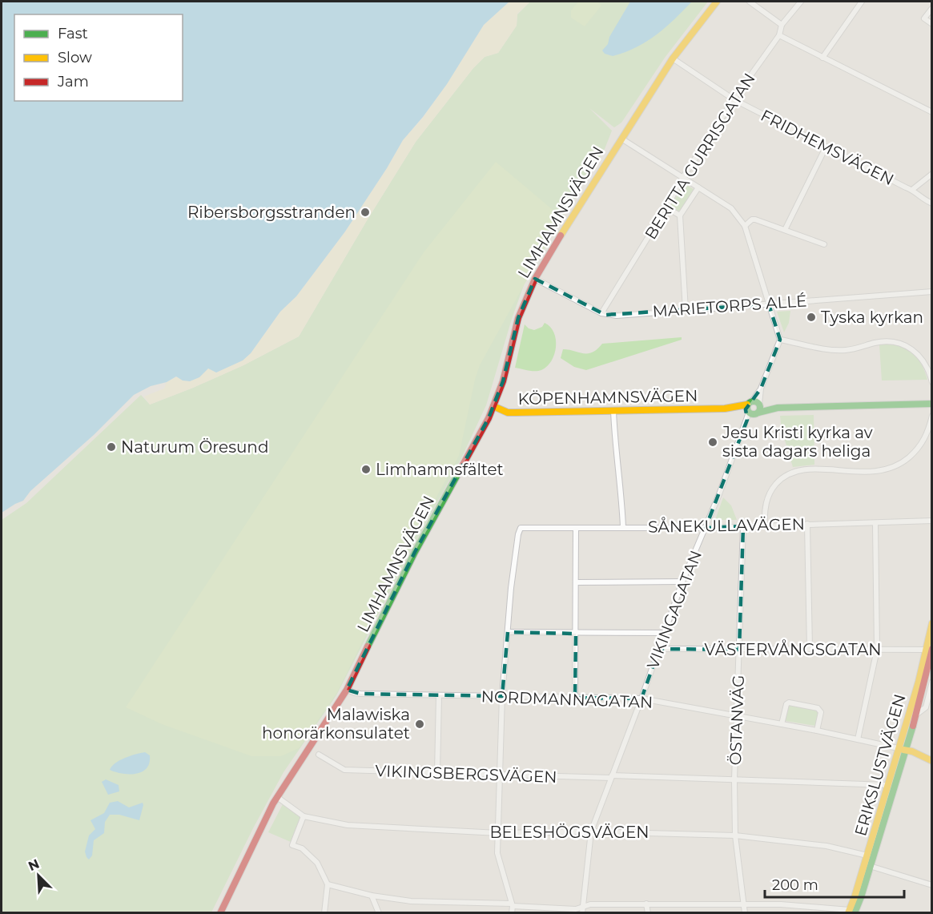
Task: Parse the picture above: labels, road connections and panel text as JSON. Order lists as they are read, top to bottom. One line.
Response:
{"streets":{"street":["FRIDHEMSVÄGEN","BERITTA GURRISGATAN","LIMHAMNSVÄGEN","MARIETORPS ALLÉ","KÖPENHAMNSVÄGEN","SÅNEKULLAVÄGEN","VIKINGAGATAN","VÄSTERVÅNGSGATAN","NORDMANNAGATAN","ÖSTANVÄG","ERIKSLUSTVÄGEN","VIKINGSBERGSVÄGEN","BELESHÖGSVÄGEN"]},"crossings":[["FRIDHEMSVÄGEN","BERITTA GURRISGATAN"],["FRIDHEMSVÄGEN","LIMHAMNSVÄGEN"],["BERITTA GURRISGATAN","MARIETORPS ALLÉ"],["LIMHAMNSVÄGEN","MARIETORPS ALLÉ"],["LIMHAMNSVÄGEN","KÖPENHAMNSVÄGEN"],["LIMHAMNSVÄGEN","NORDMANNAGATAN"],["LIMHAMNSVÄGEN","BELESHÖGSVÄGEN"],["KÖPENHAMNSVÄGEN","VIKINGAGATAN"],["SÅNEKULLAVÄGEN","VIKINGAGATAN"],["SÅNEKULLAVÄGEN","ÖSTANVÄG"],["VIKINGAGATAN","VÄSTERVÅNGSGATAN"],["VIKINGAGATAN","NORDMANNAGATAN"],["VIKINGAGATAN","VIKINGSBERGSVÄGEN"],["VIKINGAGATAN","BELESHÖGSVÄGEN"],["VÄSTERVÅNGSGATAN","ÖSTANVÄG"],["VÄSTERVÅNGSGATAN","ERIKSLUSTVÄGEN"],["NORDMANNAGATAN","ÖSTANVÄG"],["NORDMANNAGATAN","ERIKSLUSTVÄGEN"],["ÖSTANVÄG","VIKINGSBERGSVÄGEN"],["ÖSTANVÄG","BELESHÖGSVÄGEN"],["ERIKSLUSTVÄGEN","VIKINGSBERGSVÄGEN"],["ERIKSLUSTVÄGEN","BELESHÖGSVÄGEN"]],"places":["Ribersborgsstranden","Tyska kyrkan","Jesu Kristi kyrka av sista dagars heliga","Naturum Öresund","Limhamnsfältet","Malawiska honorärkonsulatet"],"legend":["Fast","Slow","Jam"],"scale_bar":"200 m","north":"top left"}
